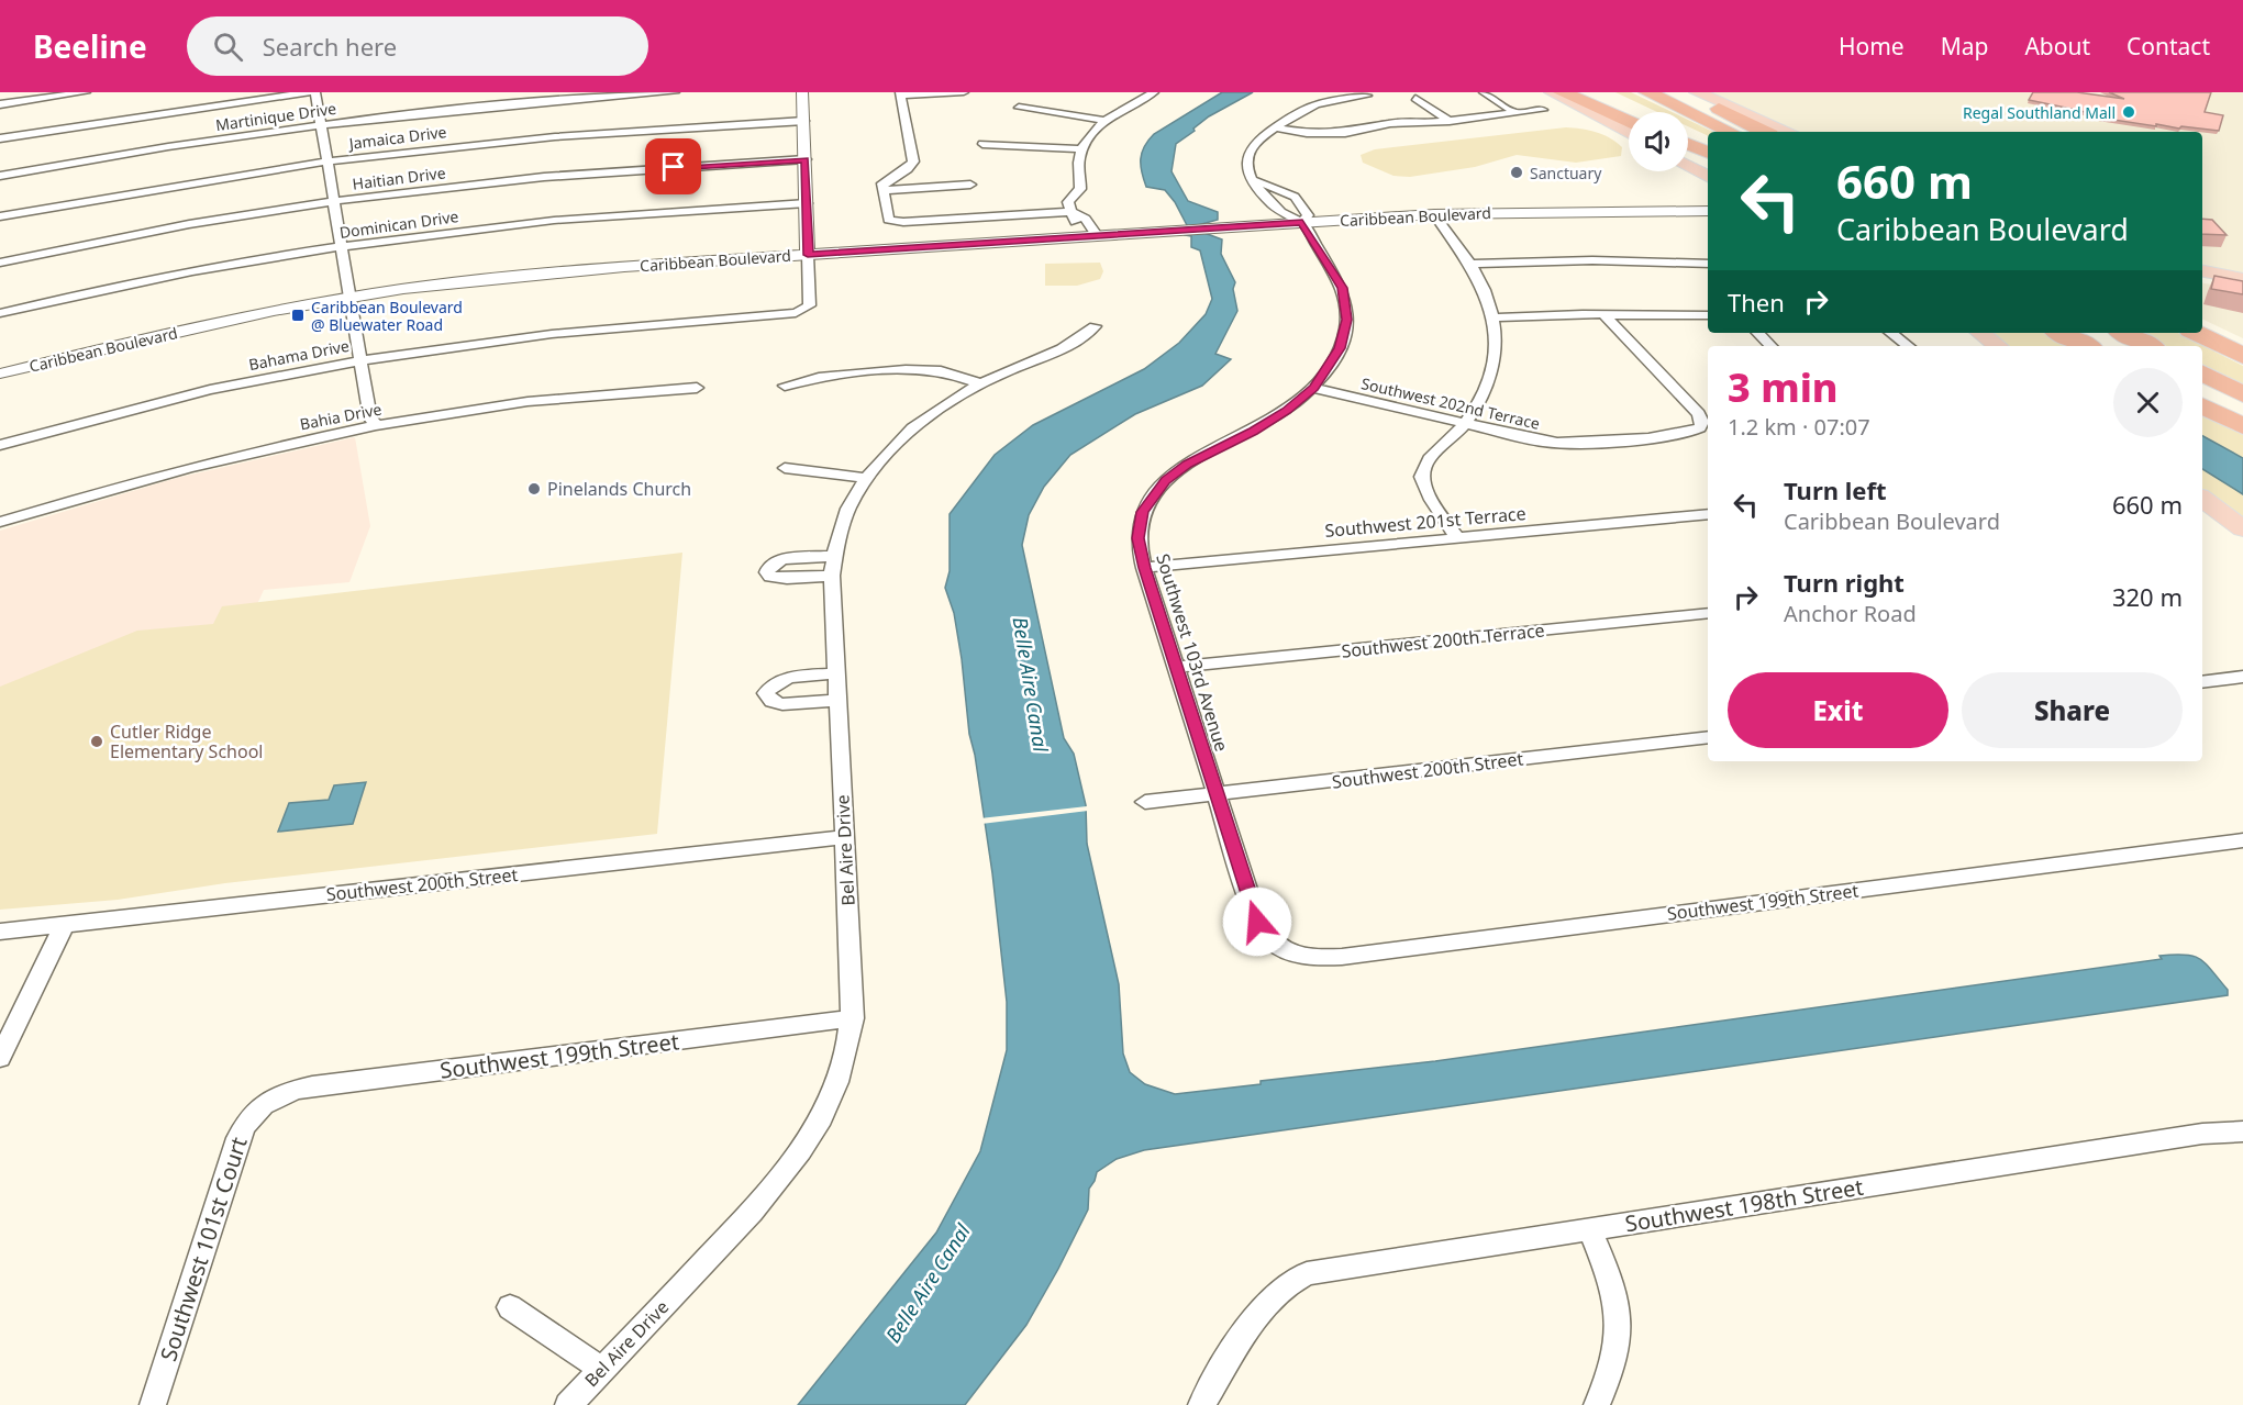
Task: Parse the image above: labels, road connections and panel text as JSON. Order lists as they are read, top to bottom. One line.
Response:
{"streets":{"street":["Martinique Drive","Jamaica Drive","Haitian Drive","Caribbean Boulevard","Dominican Drive","Bahama Drive","Southwest 202nd Terrace","Bahia Drive","Southwest 201st Terrace","Southwest 200th Terrace","Southwest 103rd Avenue","Southwest 200th Street","Bel Aire Drive","Southwest 199th Street","Southwest 198th Street","Southwest 101st Court"]},"crossings":[["Caribbean Boulevard","Bahama Drive"],["Caribbean Boulevard","Southwest 103rd Avenue"],["Southwest 202nd Terrace","Southwest 103rd Avenue"],["Southwest 201st Terrace","Southwest 103rd Avenue"],["Southwest 200th Terrace","Southwest 103rd Avenue"],["Southwest 103rd Avenue","Southwest 200th Street"],["Southwest 103rd Avenue","Southwest 199th Street"],["Southwest 200th Street","Bel Aire Drive"],["Bel Aire Drive","Southwest 199th Street"],["Southwest 199th Street","Southwest 101st Court"]],"water":["Belle Aire Canal"],"places":{"other":["Regal Southland Mall","Sanctuary","Pinelands Church","Cutler Ridge Elementary School"],"transit":["Caribbean Boulevard @ Bluewater Road"]},"page":{"header":"Beeline","search":"Search here","nav":["Home","Map","About","Contact"],"turn":["660 m","Caribbean Boulevard"],"then":"Then","heading":["3 min","1.2 km · 07:07"],"list":[{"name":"Turn left","note":"Caribbean Boulevard","value":"660 m"},{"name":"Turn right","note":"Anchor Road","value":"320 m"}],"buttons":["Exit","Share"]}}
